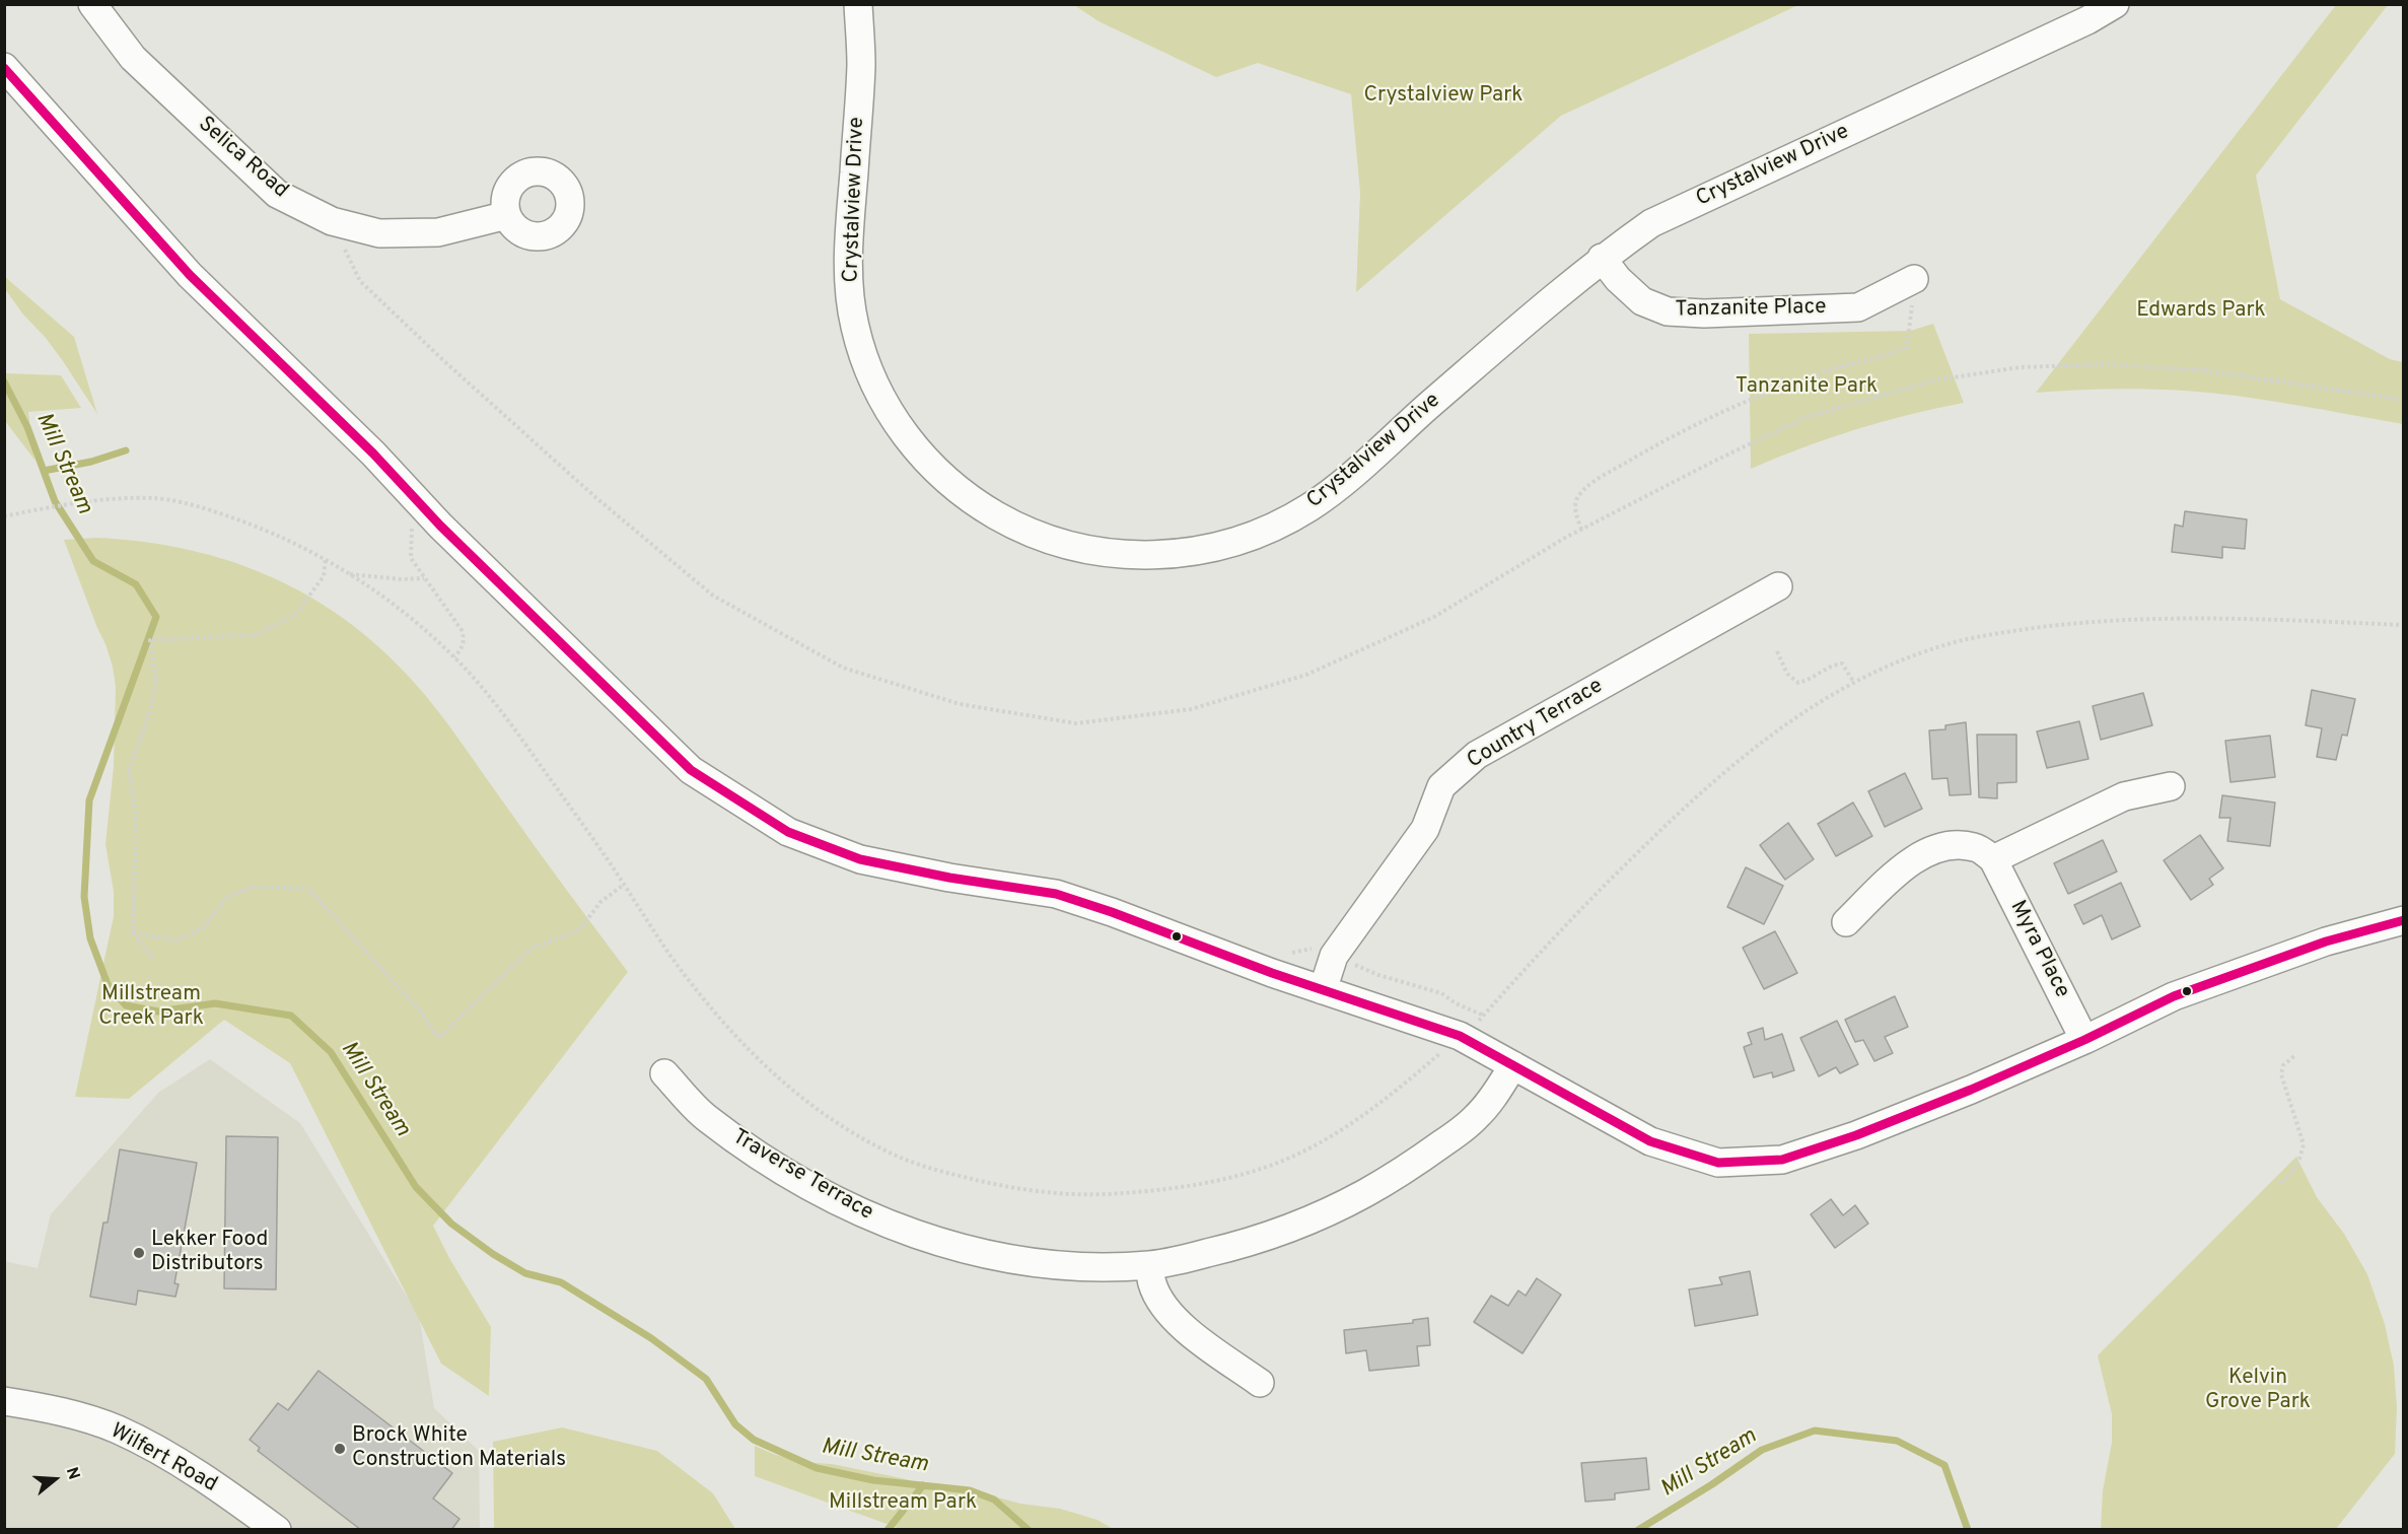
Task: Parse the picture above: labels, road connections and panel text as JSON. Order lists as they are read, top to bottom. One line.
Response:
{"streets":{"street":["Selica Road","Crystalview Drive","Tanzanite Place","Country Terrace","Myra Place","Traverse Terrace","Wilfert Road"]},"crossings":[["Crystalview Drive","Tanzanite Place"]],"water":["Mill Stream"],"parks":["Crystalview Park","Edwards Park","Tanzanite Park","Millstream Creek Park","Kelvin Grove Park","Millstream Park"],"places":["Lekker Food Distributors","Brock White Construction Materials"],"north":"right"}
